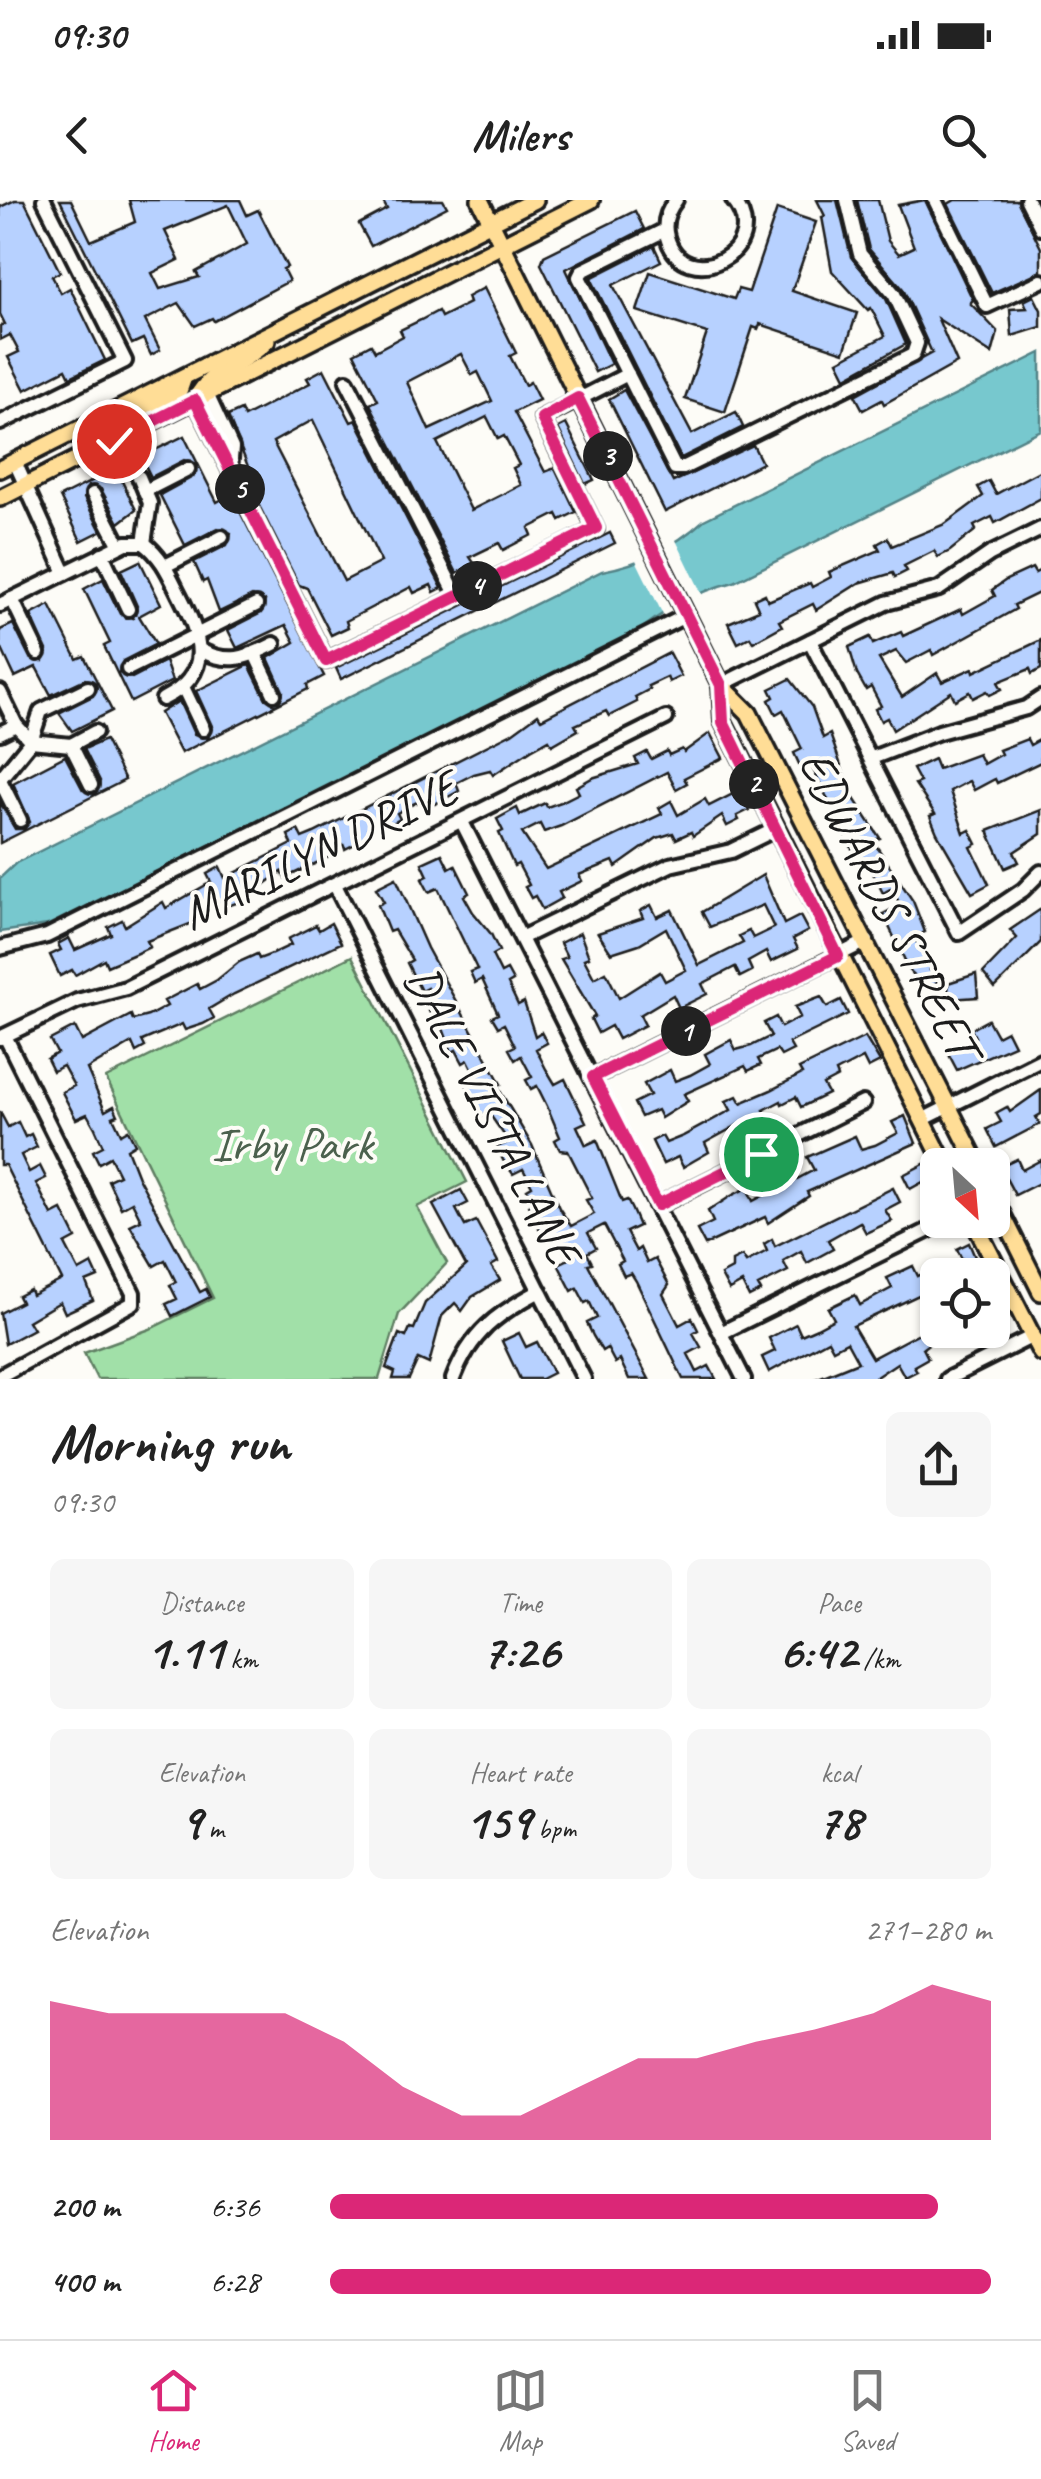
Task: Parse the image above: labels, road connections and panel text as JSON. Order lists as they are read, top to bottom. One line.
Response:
{"streets":{"main road":["EDWARDS STREET"],"street":["MARILYN DRIVE","DALE VISTA LANE"]},"crossings":[["MARILYN DRIVE","DALE VISTA LANE"]],"parks":["Irby Park"],"north":"bottom right","page":{"status":"09:30","header":"Milers","pins":["3","5","4","2","1"],"heading":["Morning run","09:30"],"stats":[["Distance","1.11 km"],["Time","7:26"],["Pace","6:42 /km"],["Elevation","9 m"],["Heart rate","159 bpm"],["kcal","78"]],"chart":["Elevation","271–280 m"],"list":[{"name":"200 m","note":"6:36"},{"name":"400 m","note":"6:28"}],"tabs":["Home","Map","Saved"]}}
